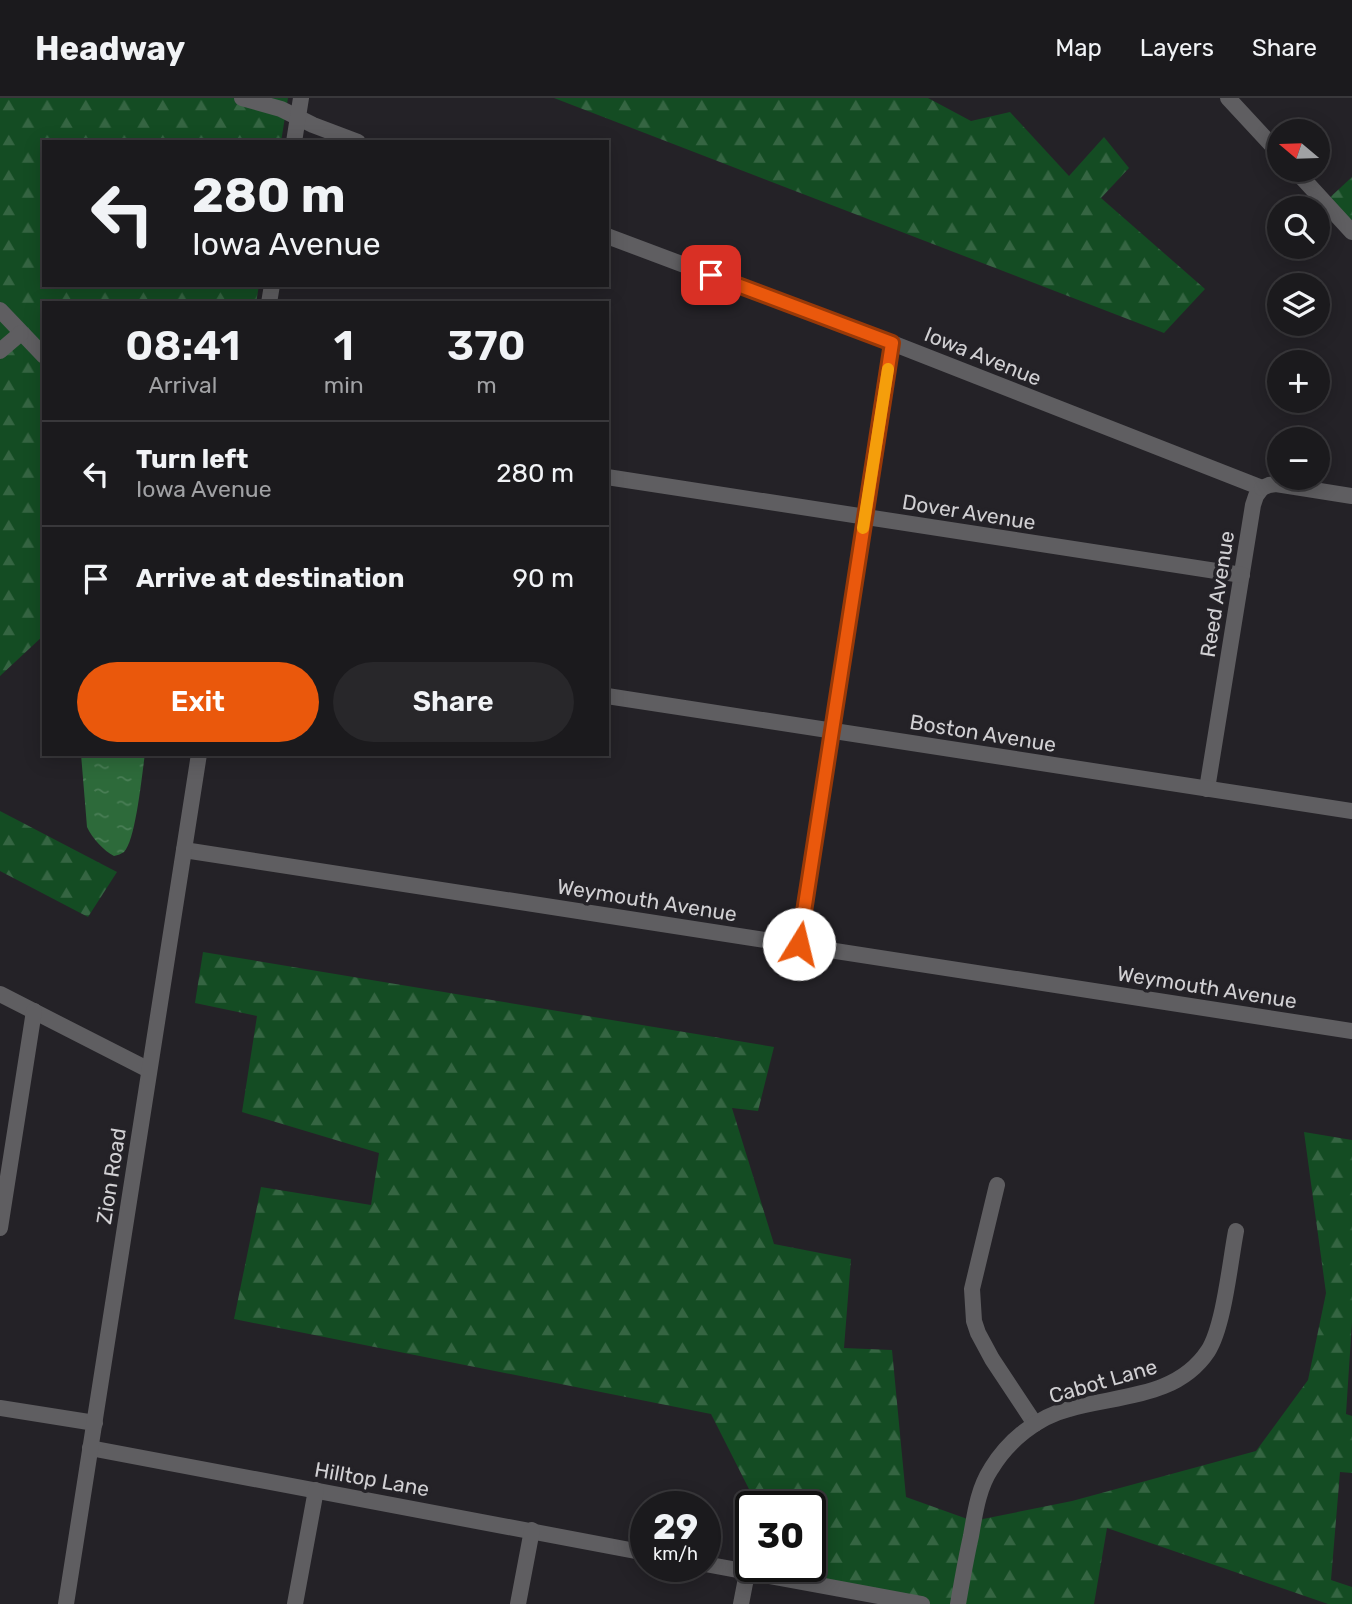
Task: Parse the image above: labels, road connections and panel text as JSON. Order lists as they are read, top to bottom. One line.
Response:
{"streets":{"street":["Iowa Avenue","Dover Avenue","Reed Avenue","Boston Avenue","Weymouth Avenue","Zion Road","Cabot Lane","Hilltop Lane"]},"crossings":[["Iowa Avenue","Reed Avenue"],["Dover Avenue","Reed Avenue"],["Reed Avenue","Boston Avenue"],["Weymouth Avenue","Zion Road"],["Zion Road","Hilltop Lane"]],"north":"left","page":{"header":"Headway","nav":["Map","Layers","Share"],"map_buttons":["+","−"],"turn":["280 m","Iowa Avenue"],"eta":["08:41","Arrival","1","min","370","m"],"list":[{"name":"Turn left","note":"Iowa Avenue","value":"280 m"},{"name":"Arrive at destination","value":"90 m"}],"buttons":["Exit","Share"],"speed":"29 km/h","limit":"30"}}
